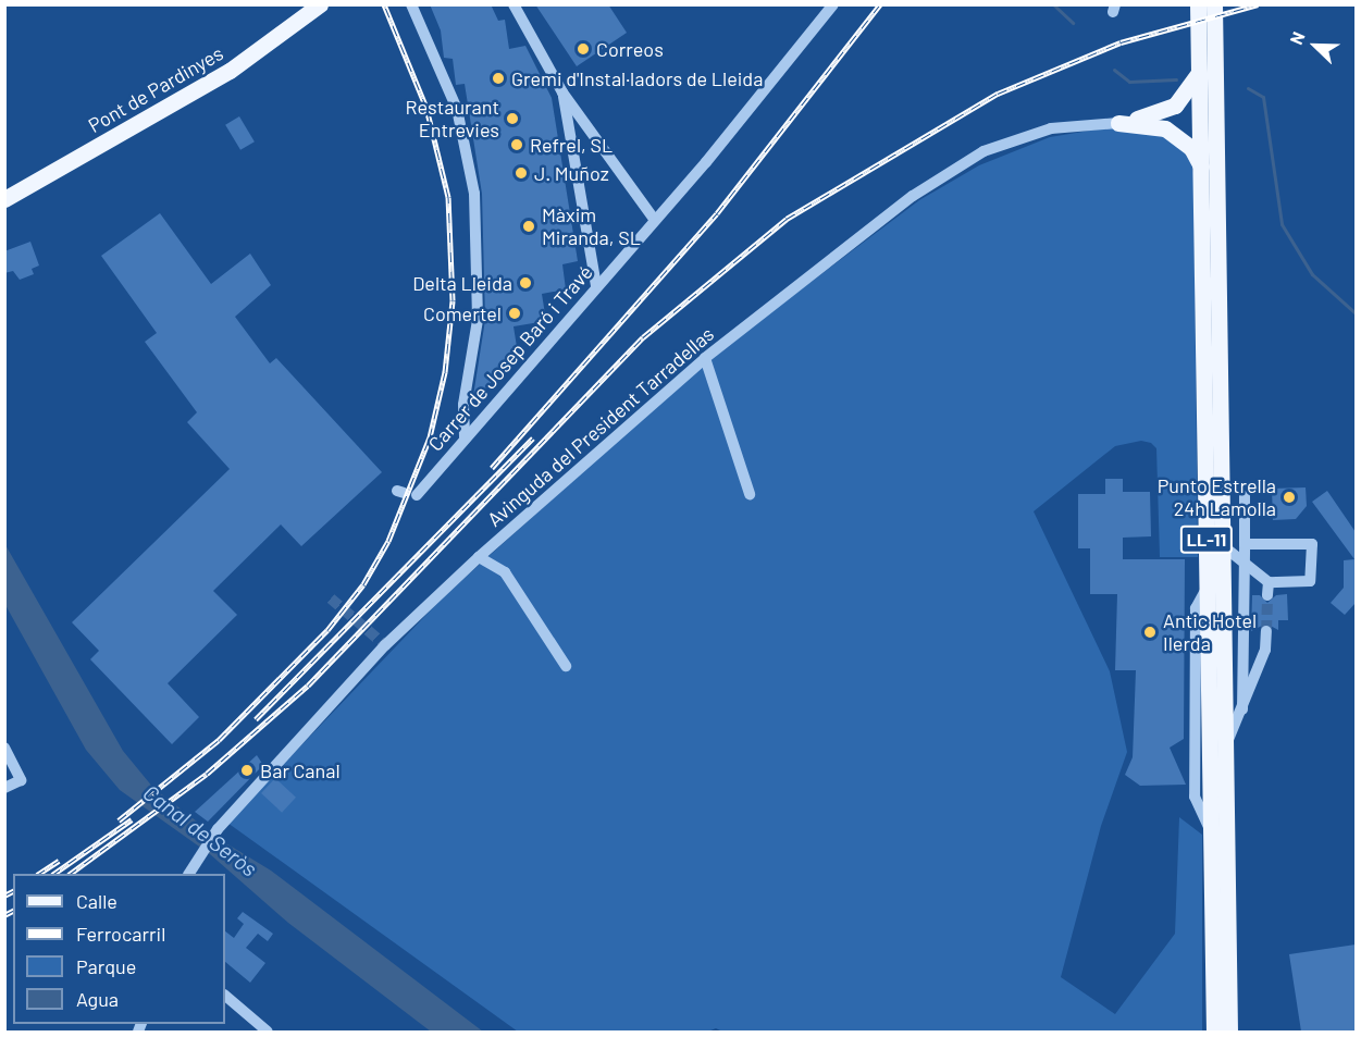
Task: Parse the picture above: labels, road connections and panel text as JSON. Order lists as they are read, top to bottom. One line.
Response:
{"streets":{"main road":["Pont de Pardinyes","LL-11"],"street":["Carrer de Josep Baró i Travé","Avinguda del President Tarradellas"]},"water":["Canal de Seròs"],"places":["Correos","Gremi d'Instal·ladors de Lleida","Restaurant Entrevies","Refrel, SL","J. Muñoz","Màxim Miranda, SL","Delta Lleida","Comertel","Punto Estrella 24h Lamolla","Antic Hotel Ilerda","Bar Canal"],"legend":["Calle","Ferrocarril","Parque","Agua"],"north":"top left"}
